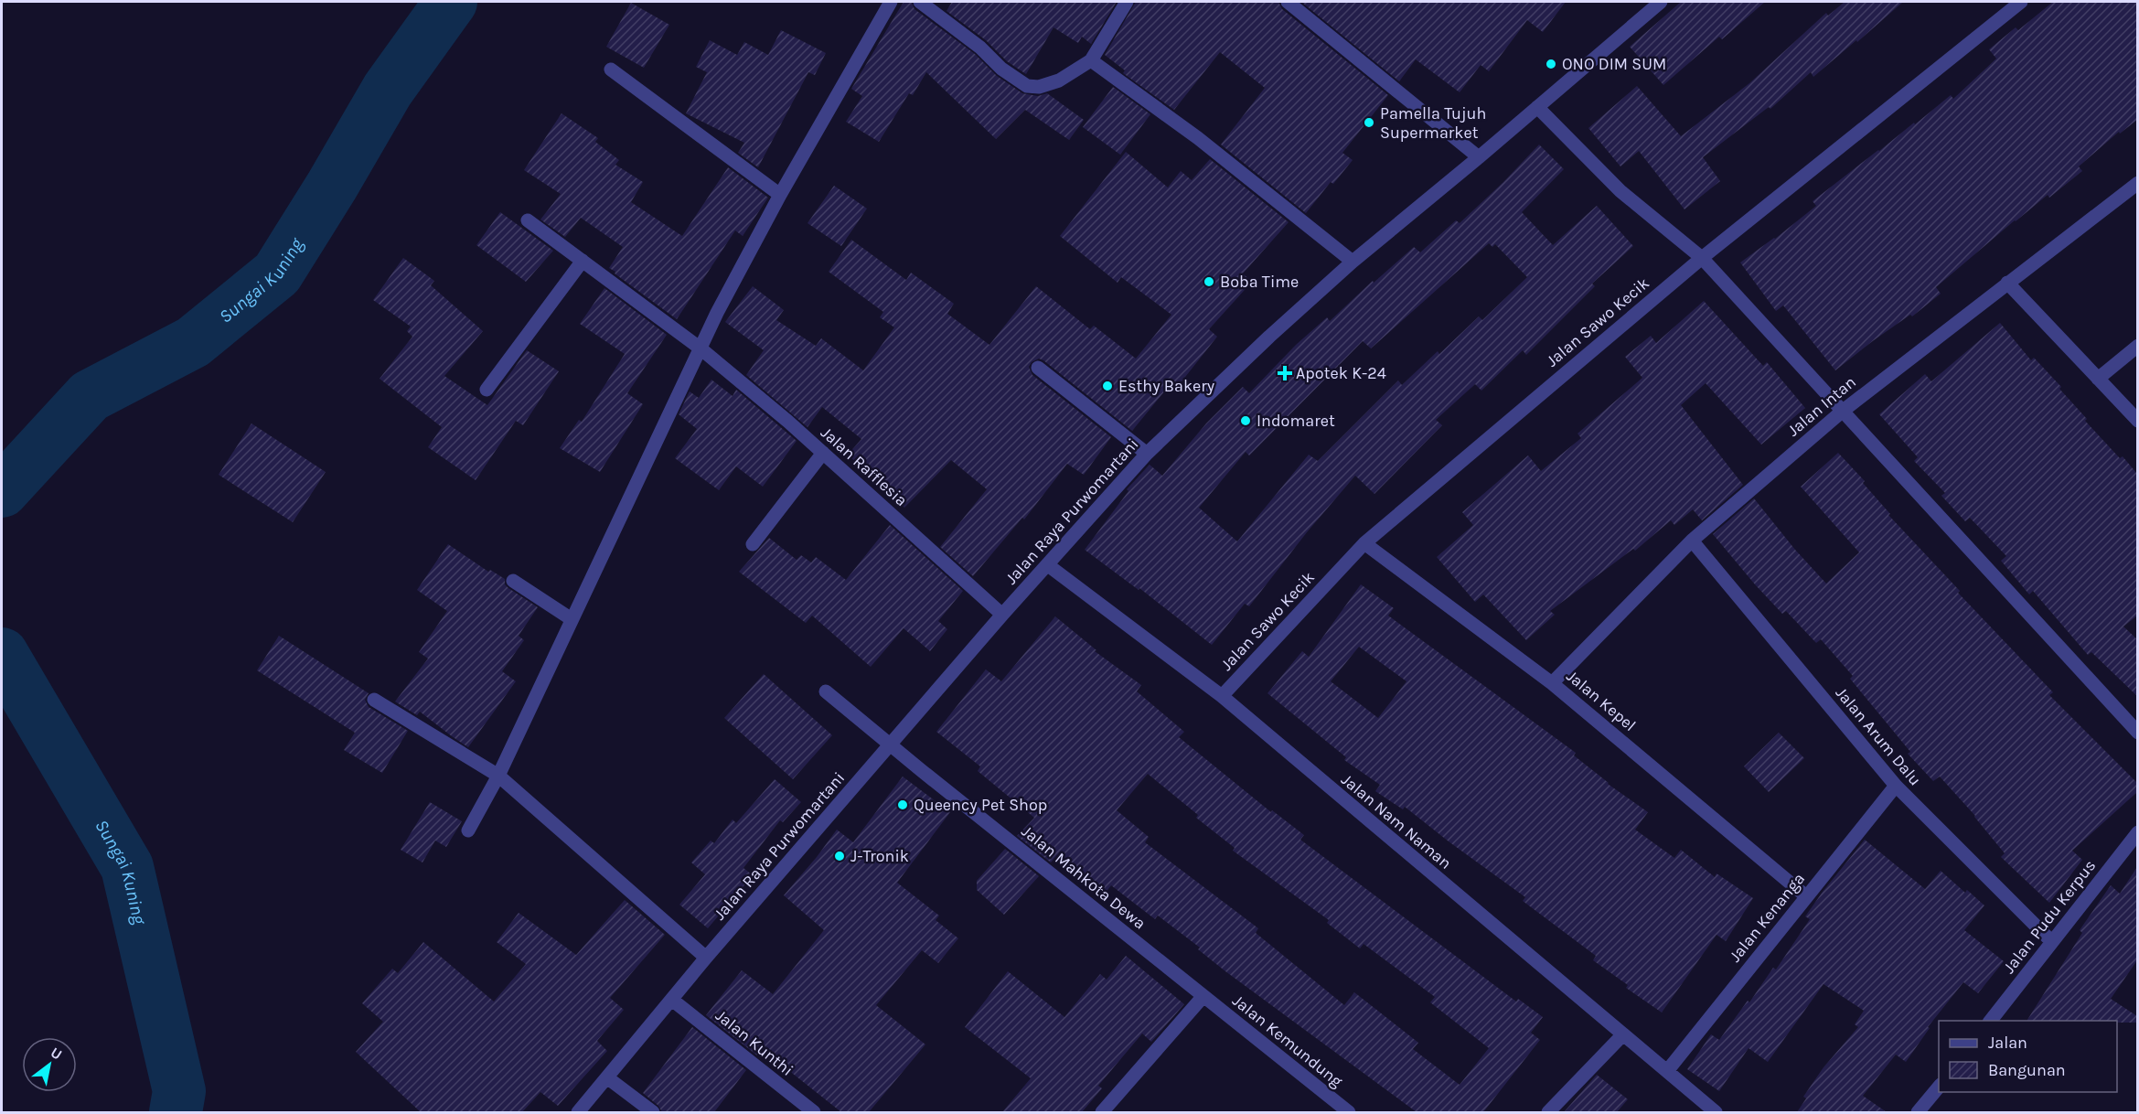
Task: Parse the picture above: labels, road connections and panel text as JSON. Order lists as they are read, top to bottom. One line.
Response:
{"streets":{"street":["Jalan Sawo Kecik","Jalan Intan","Jalan Rafflesia","Jalan Raya Purwomartani","Jalan Kepel","Jalan Arum Dalu","Jalan Nam Naman","Jalan Mahkota Dewa","Jalan Pudu Kerpus","Jalan Kenanga","Jalan Kemundung","Jalan Kunthi"]},"crossings":[["Jalan Sawo Kecik","Jalan Kepel"],["Jalan Sawo Kecik","Jalan Nam Naman"],["Jalan Intan","Jalan Kepel"],["Jalan Intan","Jalan Arum Dalu"],["Jalan Rafflesia","Jalan Raya Purwomartani"],["Jalan Raya Purwomartani","Jalan Nam Naman"],["Jalan Raya Purwomartani","Jalan Mahkota Dewa"],["Jalan Raya Purwomartani","Jalan Kunthi"],["Jalan Kepel","Jalan Kenanga"],["Jalan Arum Dalu","Jalan Pudu Kerpus"],["Jalan Arum Dalu","Jalan Kenanga"],["Jalan Nam Naman","Jalan Kenanga"],["Jalan Mahkota Dewa","Jalan Kemundung"]],"water":["Sungai Kuning"],"places":{"other":["ONO DIM SUM","Pamella Tujuh Supermarket","Boba Time","Esthy Bakery","Indomaret","Queency Pet Shop","J-Tronik"],"health":["Apotek K-24"]},"legend":["Jalan","Bangunan"],"north":"top right"}
